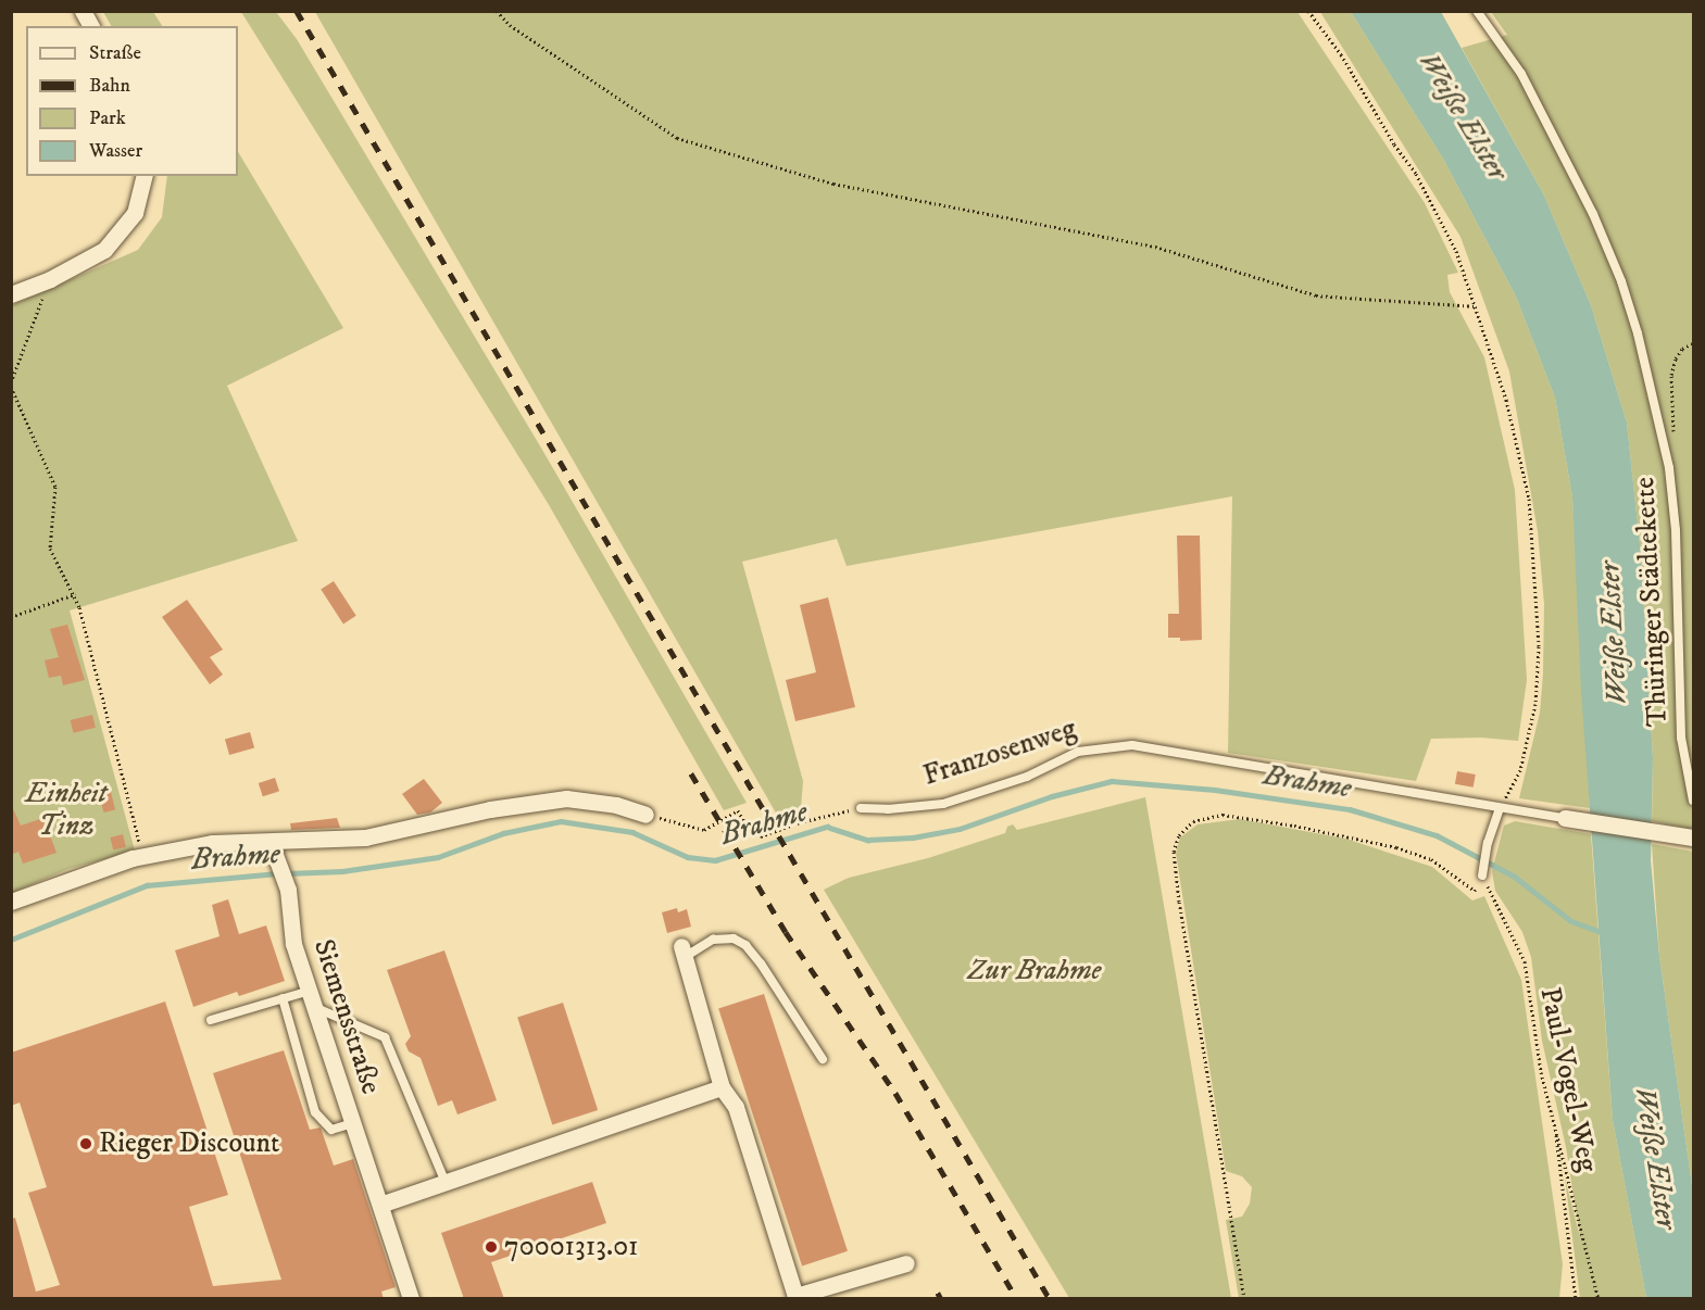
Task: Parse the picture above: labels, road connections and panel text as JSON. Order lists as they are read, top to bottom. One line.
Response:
{"streets":{"street":["Siemensstraße"],"lane":["Thüringer Städtekette","Franzosenweg"],"path":["Paul-Vogel-Weg"]},"water":["Weiße Elster","Brahme"],"parks":["Einheit Tinz","Zur Brahme"],"places":["Rieger Discount","70001313.01"],"legend":["Straße","Bahn","Park","Wasser"]}
